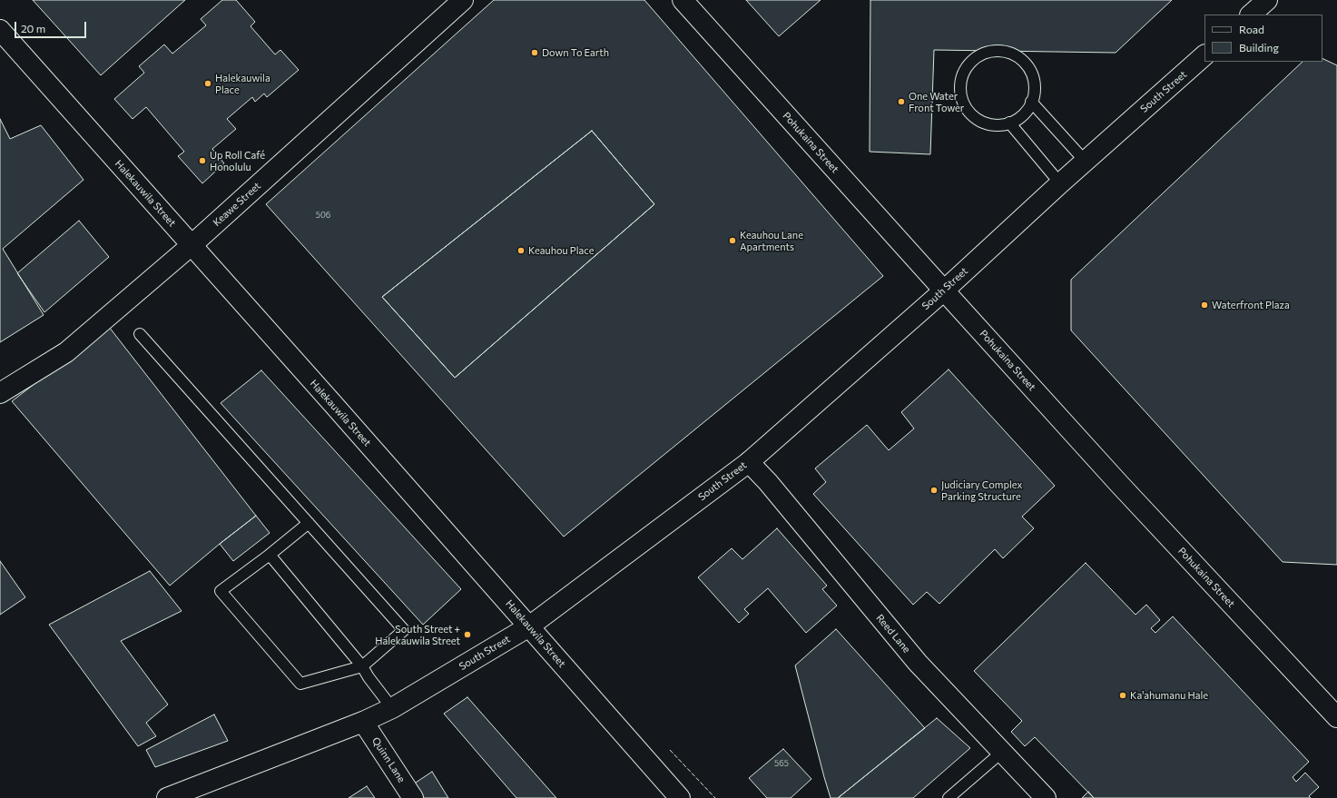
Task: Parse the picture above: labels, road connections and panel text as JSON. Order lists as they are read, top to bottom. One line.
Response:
{"streets":{"street":["South Street","Pohukaina Street","Halekauwila Street","Keawe Street","Reed Lane","Quinn Lane"]},"crossings":[["South Street","Pohukaina Street"],["South Street","Halekauwila Street"],["South Street","Reed Lane"],["South Street","Quinn Lane"],["Halekauwila Street","Keawe Street"]],"places":["Down To Earth","Halekauwila Place","One Water Front Tower","Up Roll Café Honolulu","Keauhou Lane Apartments","Keauhou Place","Waterfront Plaza","Judiciary Complex Parking Structure","South Street + Halekauwila Street","Ka'ahumanu Hale"],"house_numbers":["506","565"],"legend":["Road","Building"],"scale_bar":"20 m"}
